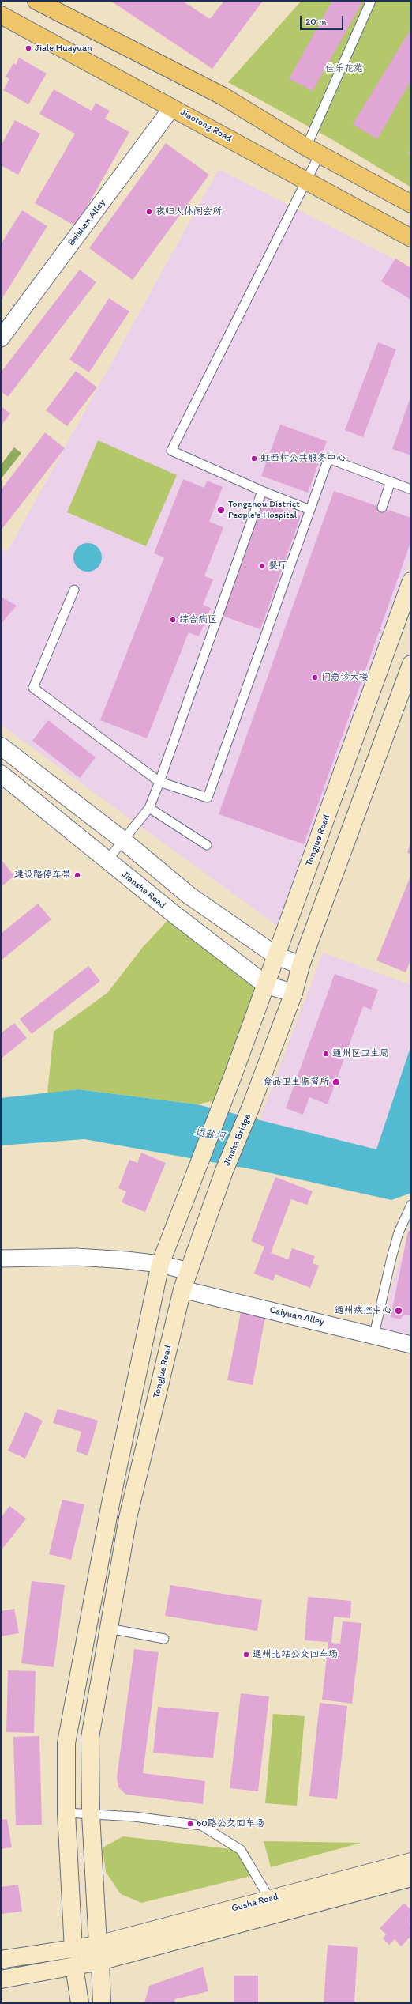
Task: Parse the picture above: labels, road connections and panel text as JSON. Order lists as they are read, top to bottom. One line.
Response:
{"streets":{"main road":["Jiaotong Road","Tongjue Road","Jinsha Bridge","Gusha Road"],"street":["Beishan Alley","Jianshe Road","Caiyuan Alley"]},"crossings":[["Jiaotong Road","Beishan Alley"],["Tongjue Road","Jianshe Road"],["Tongjue Road","Jinsha Bridge"],["Tongjue Road","Caiyuan Alley"],["Tongjue Road","Gusha Road"],["Jianshe Road","Jinsha Bridge"]],"water":["运盐河"],"parks":["佳乐花苑"],"places":["Jiale Huayuan","夜归人休闲会所","虹西村公共服务中心","Tongzhou District People's Hospital","餐厅","综合病区","门急诊大楼","建设路停车带","通州区卫生局","食品卫生监督所","通州疾控中心","通州北站公交回车场","60路公交回车场"],"scale_bar":"20 m"}
